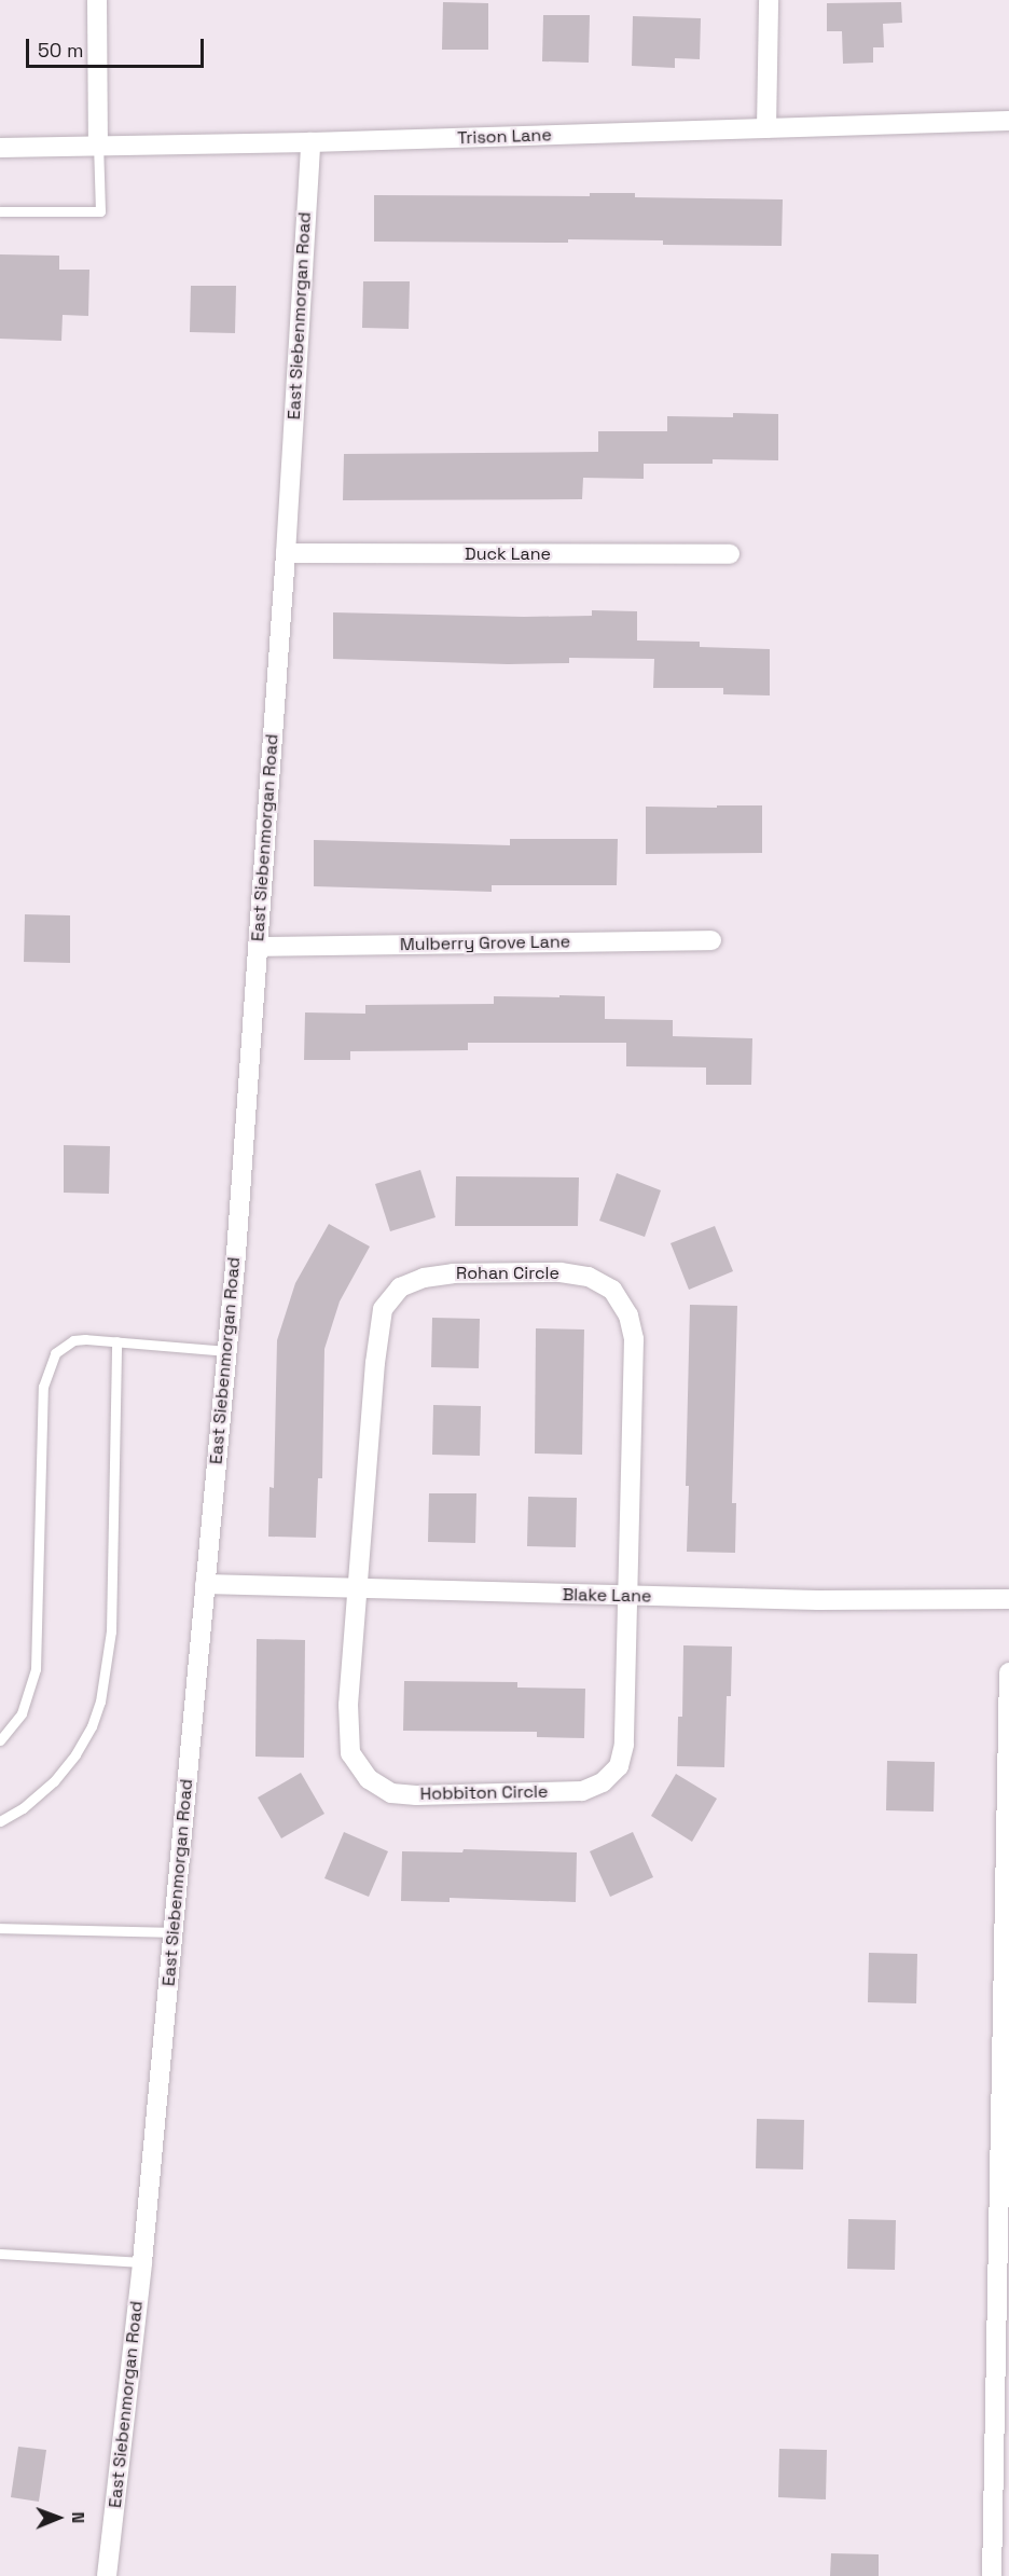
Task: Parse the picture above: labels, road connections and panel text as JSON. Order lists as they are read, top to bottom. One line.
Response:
{"streets":{"street":["Trison Lane","East Siebenmorgan Road","Duck Lane","Mulberry Grove Lane","Rohan Circle","Blake Lane","Hobbiton Circle"]},"crossings":[["Trison Lane","East Siebenmorgan Road"],["East Siebenmorgan Road","Duck Lane"],["East Siebenmorgan Road","Mulberry Grove Lane"],["East Siebenmorgan Road","Blake Lane"],["Rohan Circle","Blake Lane"],["Rohan Circle","Hobbiton Circle"],["Blake Lane","Hobbiton Circle"]],"scale_bar":"50 m","north":"right"}
